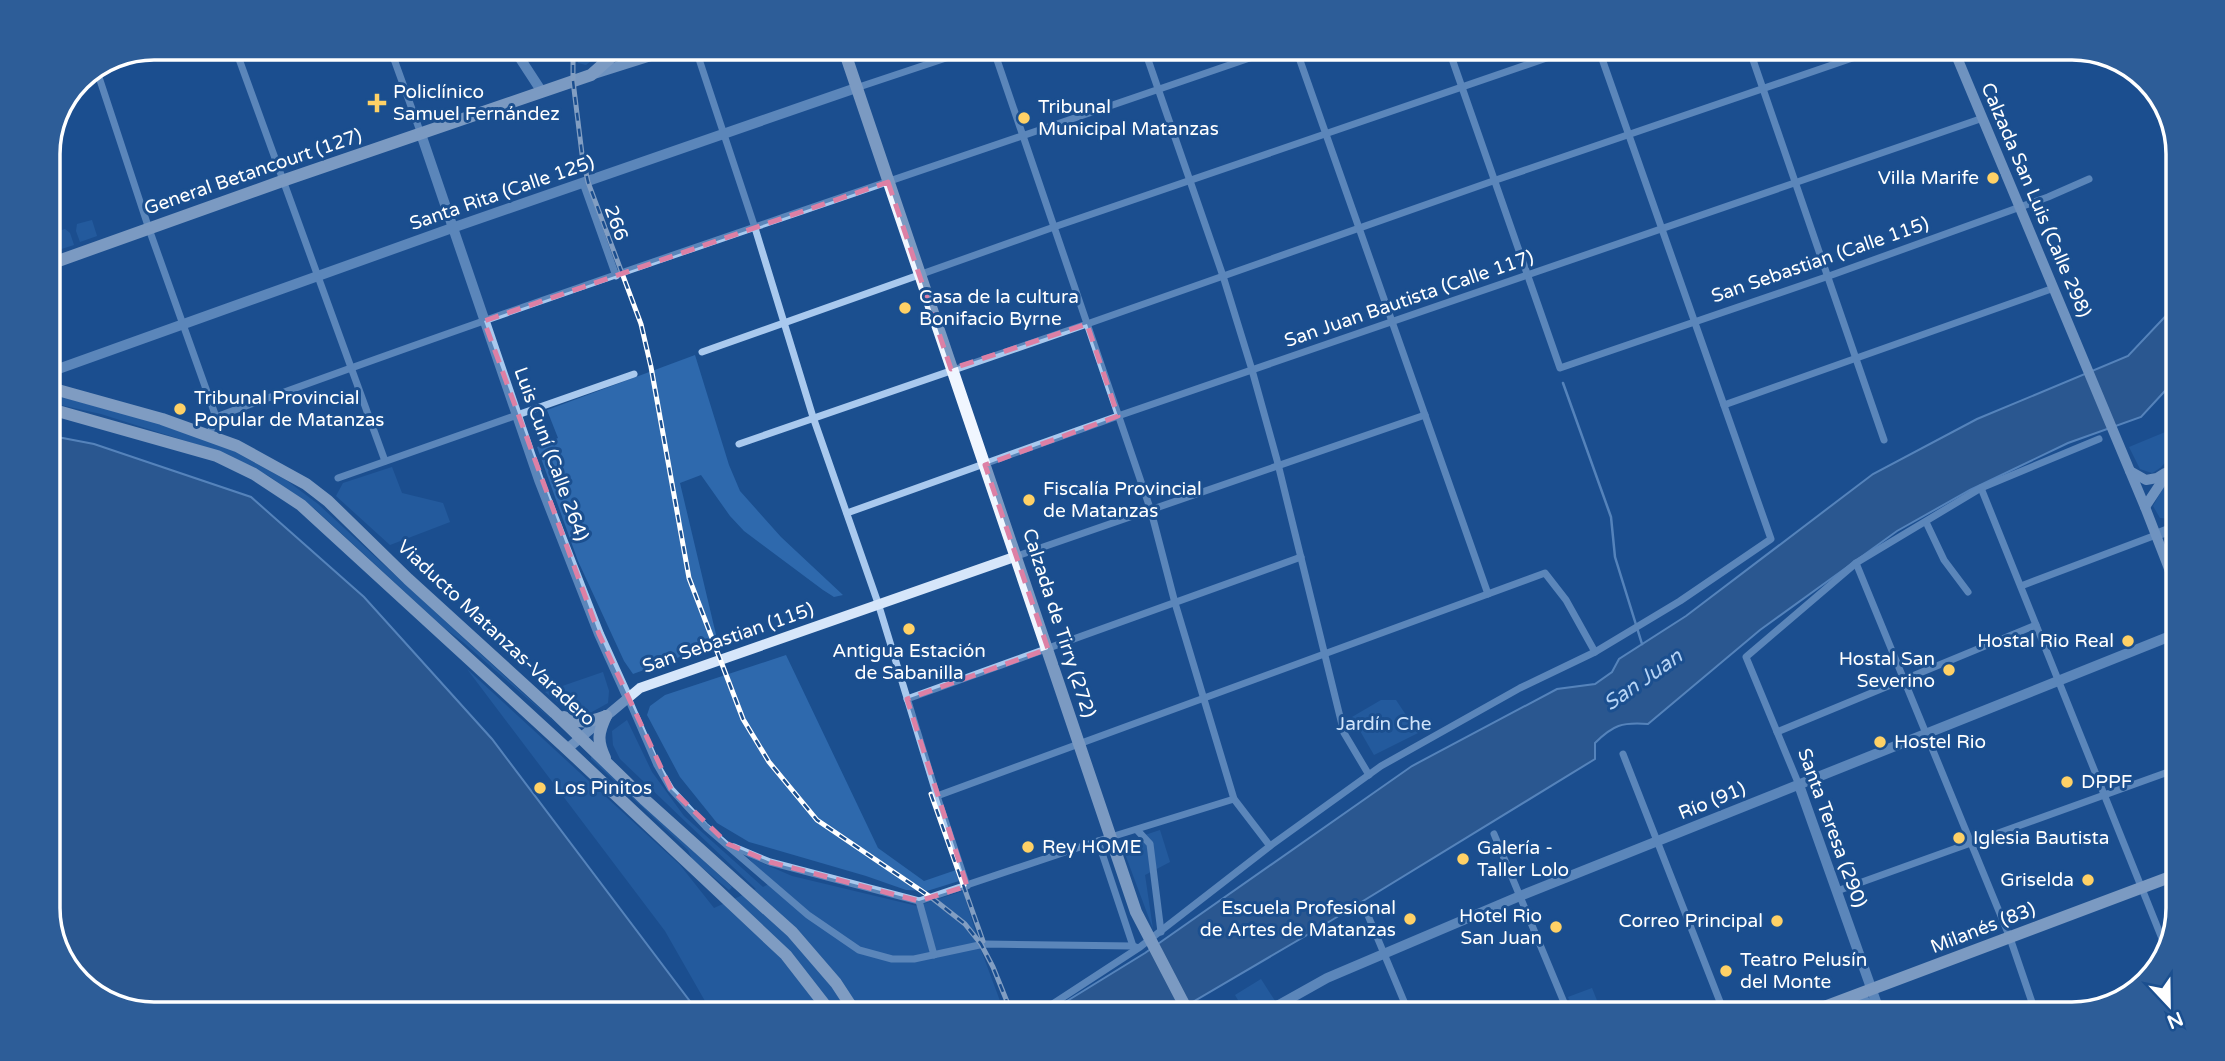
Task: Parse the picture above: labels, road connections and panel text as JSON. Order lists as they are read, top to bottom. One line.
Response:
{"streets":{"highway":["Viaducto Matanzas-Varadero"],"main road":["General Betancourt (127)","Calzada San Luis (Calle 298)","Calzada de Tirry (272)","San Sebastian (115)","Milanés (83)"],"street":["Santa Rita (Calle 125)","266","San Sebastian (Calle 115)","San Juan Bautista (Calle 117)","Luis Cuní (Calle 264)","Río (91)","Santa Teresa (290)"]},"crossings":[["General Betancourt (127)","Luis Cuní (Calle 264)"],["Santa Rita (Calle 125)","266"],["Santa Rita (Calle 125)","Luis Cuní (Calle 264)"],["Santa Rita (Calle 125)","Calzada de Tirry (272)"],["Calzada San Luis (Calle 298)","San Sebastian (Calle 115)"],["Calzada San Luis (Calle 298)","San Juan Bautista (Calle 117)"],["San Sebastian (Calle 115)","San Juan Bautista (Calle 117)"],["San Juan Bautista (Calle 117)","Calzada de Tirry (272)"],["Luis Cuní (Calle 264)","San Sebastian (115)"],["Viaducto Matanzas-Varadero","San Sebastian (115)"],["Río (91)","Santa Teresa (290)"],["Santa Teresa (290)","Milanés (83)"]],"water":["San Juan"],"parks":["Jardín Che"],"places":{"health":["Policlínico Samuel Fernández"],"other":["Tribunal Municipal Matanzas","Villa Marife","Casa de la cultura Bonifacio Byrne","Tribunal Provincial Popular de Matanzas","Fiscalía Provincial de Matanzas","Antigua Estación de Sabanilla","Hostal Rio Real","Hostal San Severino","Hostel Rio","DPPF","Los Pinitos","Iglesia Bautista","Rey HOME","Galería - Taller Lolo","Griselda","Escuela Profesional de Artes de Matanzas","Correo Principal","Hotel Rio San Juan","Teatro Pelusín del Monte"]},"north":"bottom"}
